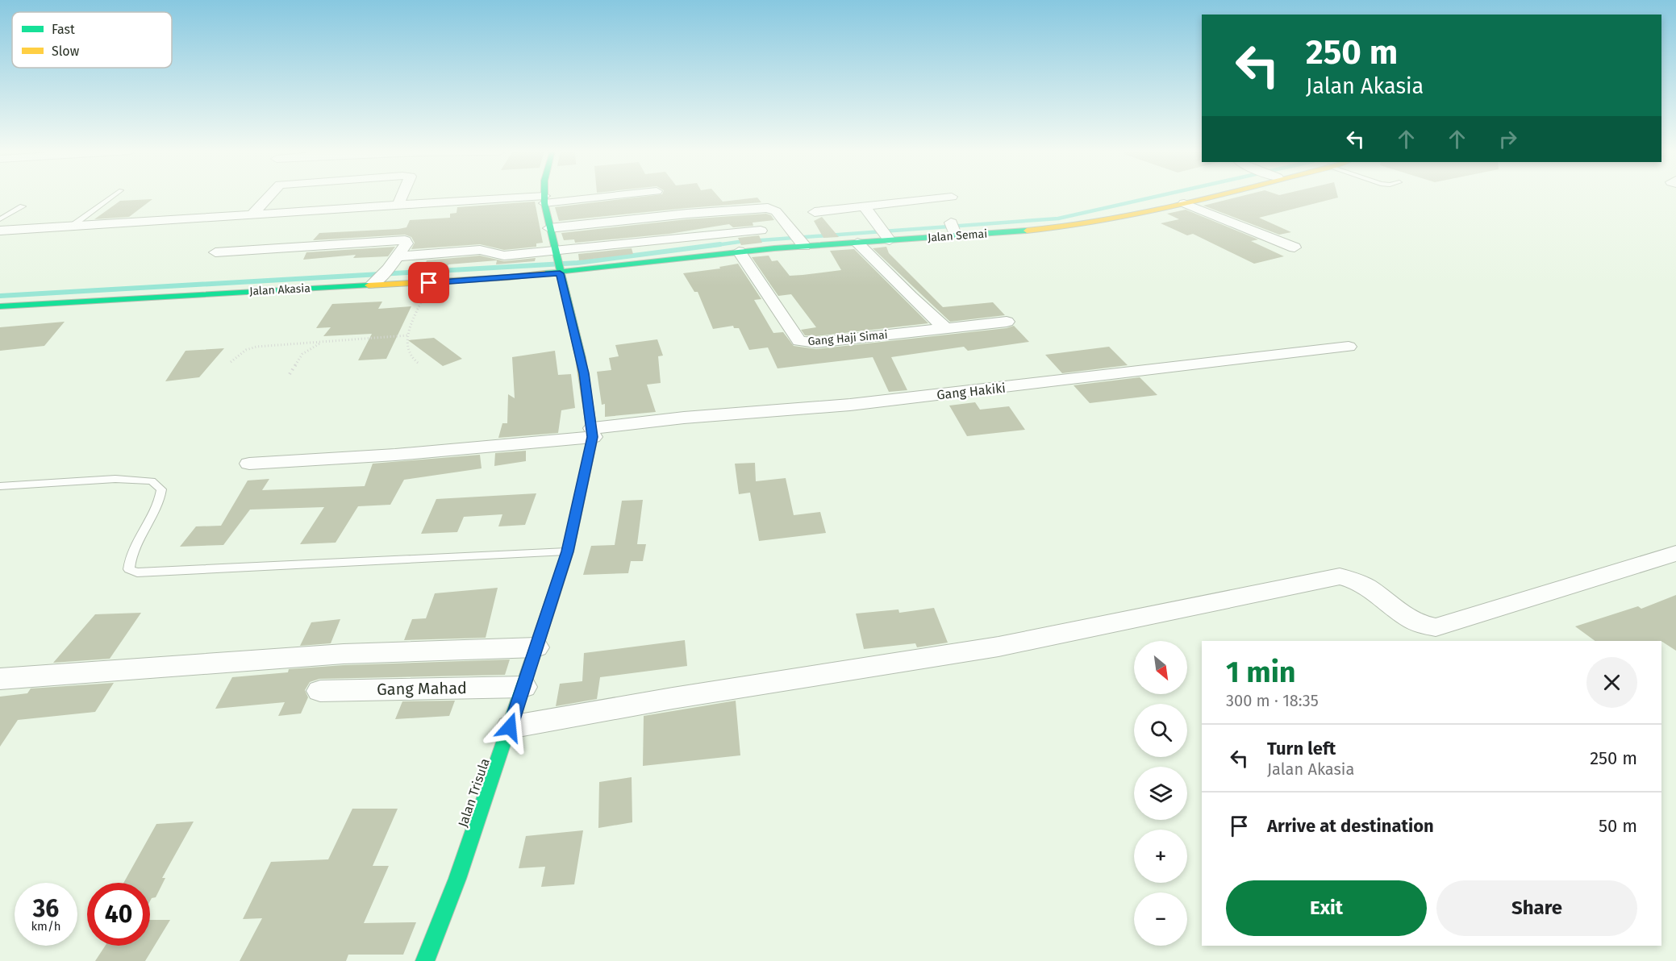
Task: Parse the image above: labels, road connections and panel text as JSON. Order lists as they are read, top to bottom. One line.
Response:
{"streets":{"street":["Jalan Semai","Jalan Akasia","Gang Haji Simai","Gang Hakiki","Gang Mahad","Jalan Trisula"]},"crossings":[["Jalan Semai","Jalan Akasia"],["Jalan Semai","Gang Haji Simai"],["Jalan Semai","Jalan Trisula"],["Jalan Akasia","Jalan Trisula"],["Gang Hakiki","Jalan Trisula"],["Gang Mahad","Jalan Trisula"]],"legend":["Fast","Slow"],"north":"bottom right","page":{"turn":["250 m","Jalan Akasia"],"map_buttons":["+","−"],"heading":["1 min","300 m · 18:35"],"list":[{"name":"Turn left","note":"Jalan Akasia","value":"250 m"},{"name":"Arrive at destination","value":"50 m"}],"buttons":["Exit","Share"],"speed":"36 km/h","limit":"40"}}
